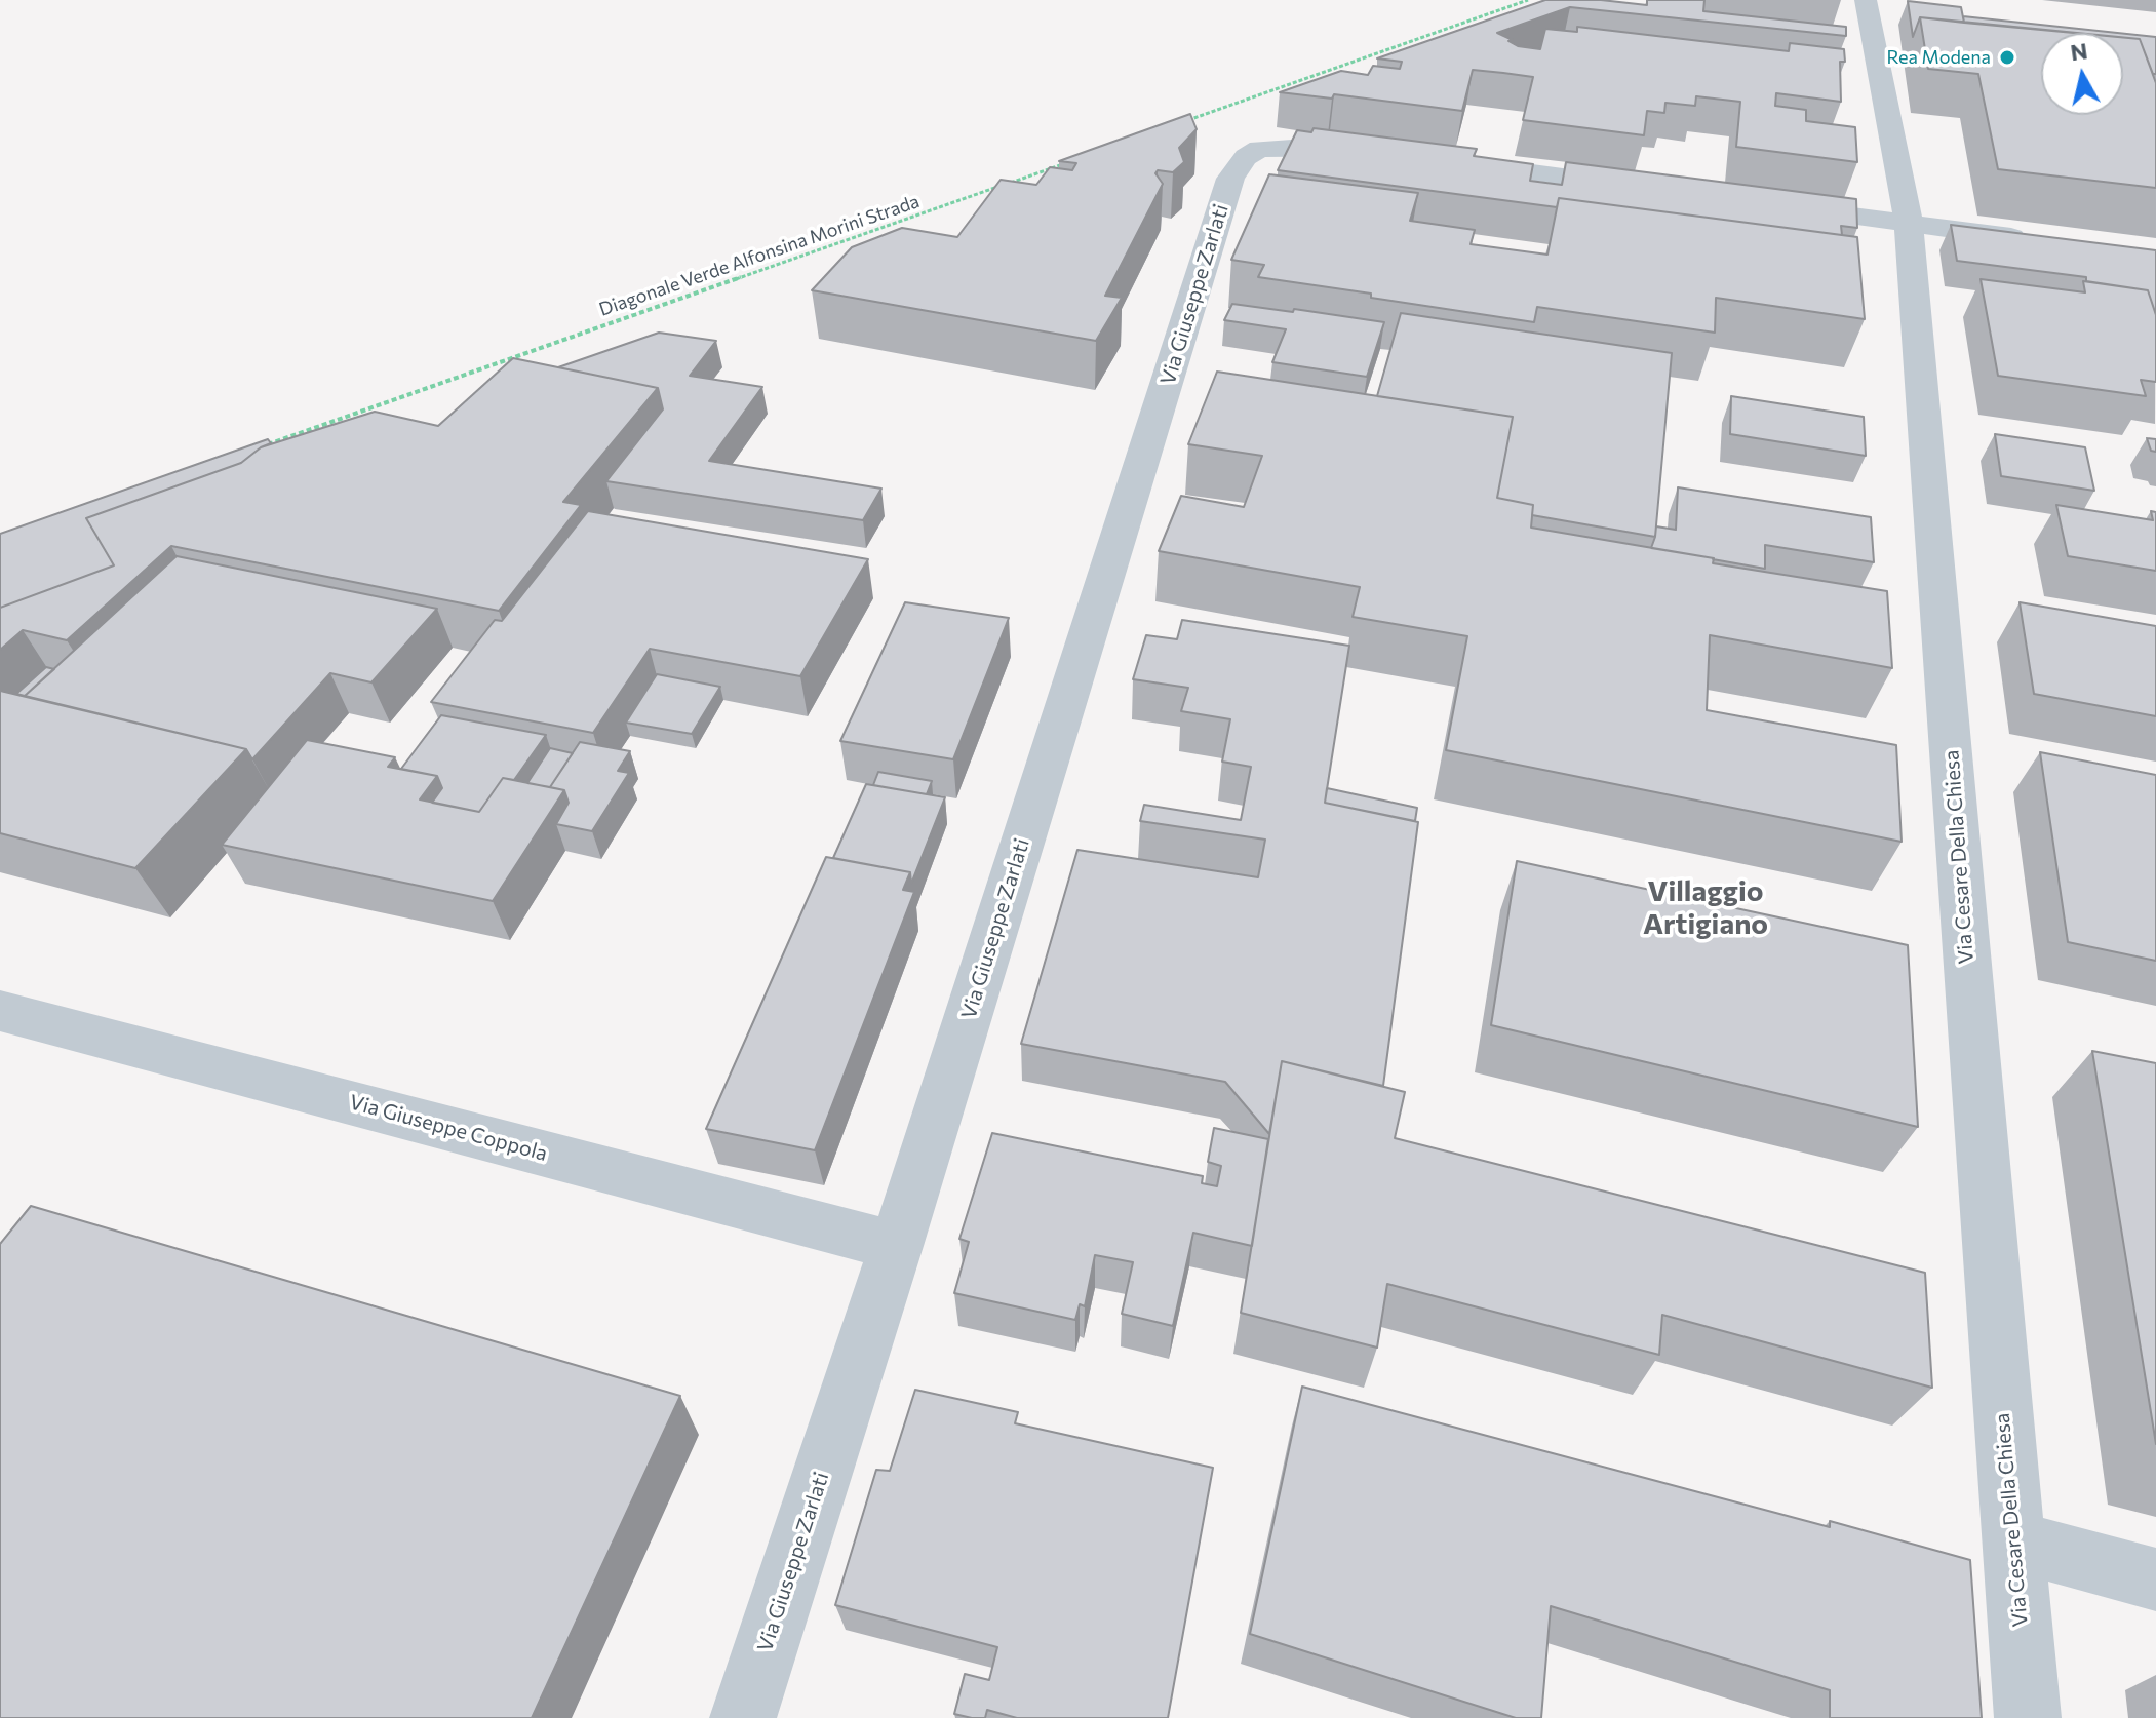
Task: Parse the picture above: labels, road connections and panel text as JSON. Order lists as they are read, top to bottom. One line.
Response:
{"streets":{"street":["Via Giuseppe Zarlati","Via Cesare Della Chiesa","Via Giuseppe Coppola"],"path":["Diagonale Verde Alfonsina Morini Strada"]},"crossings":[["Via Giuseppe Zarlati","Via Giuseppe Coppola"]],"districts":["Villaggio Artigiano"],"places":["Rea Modena"],"north":"top"}
